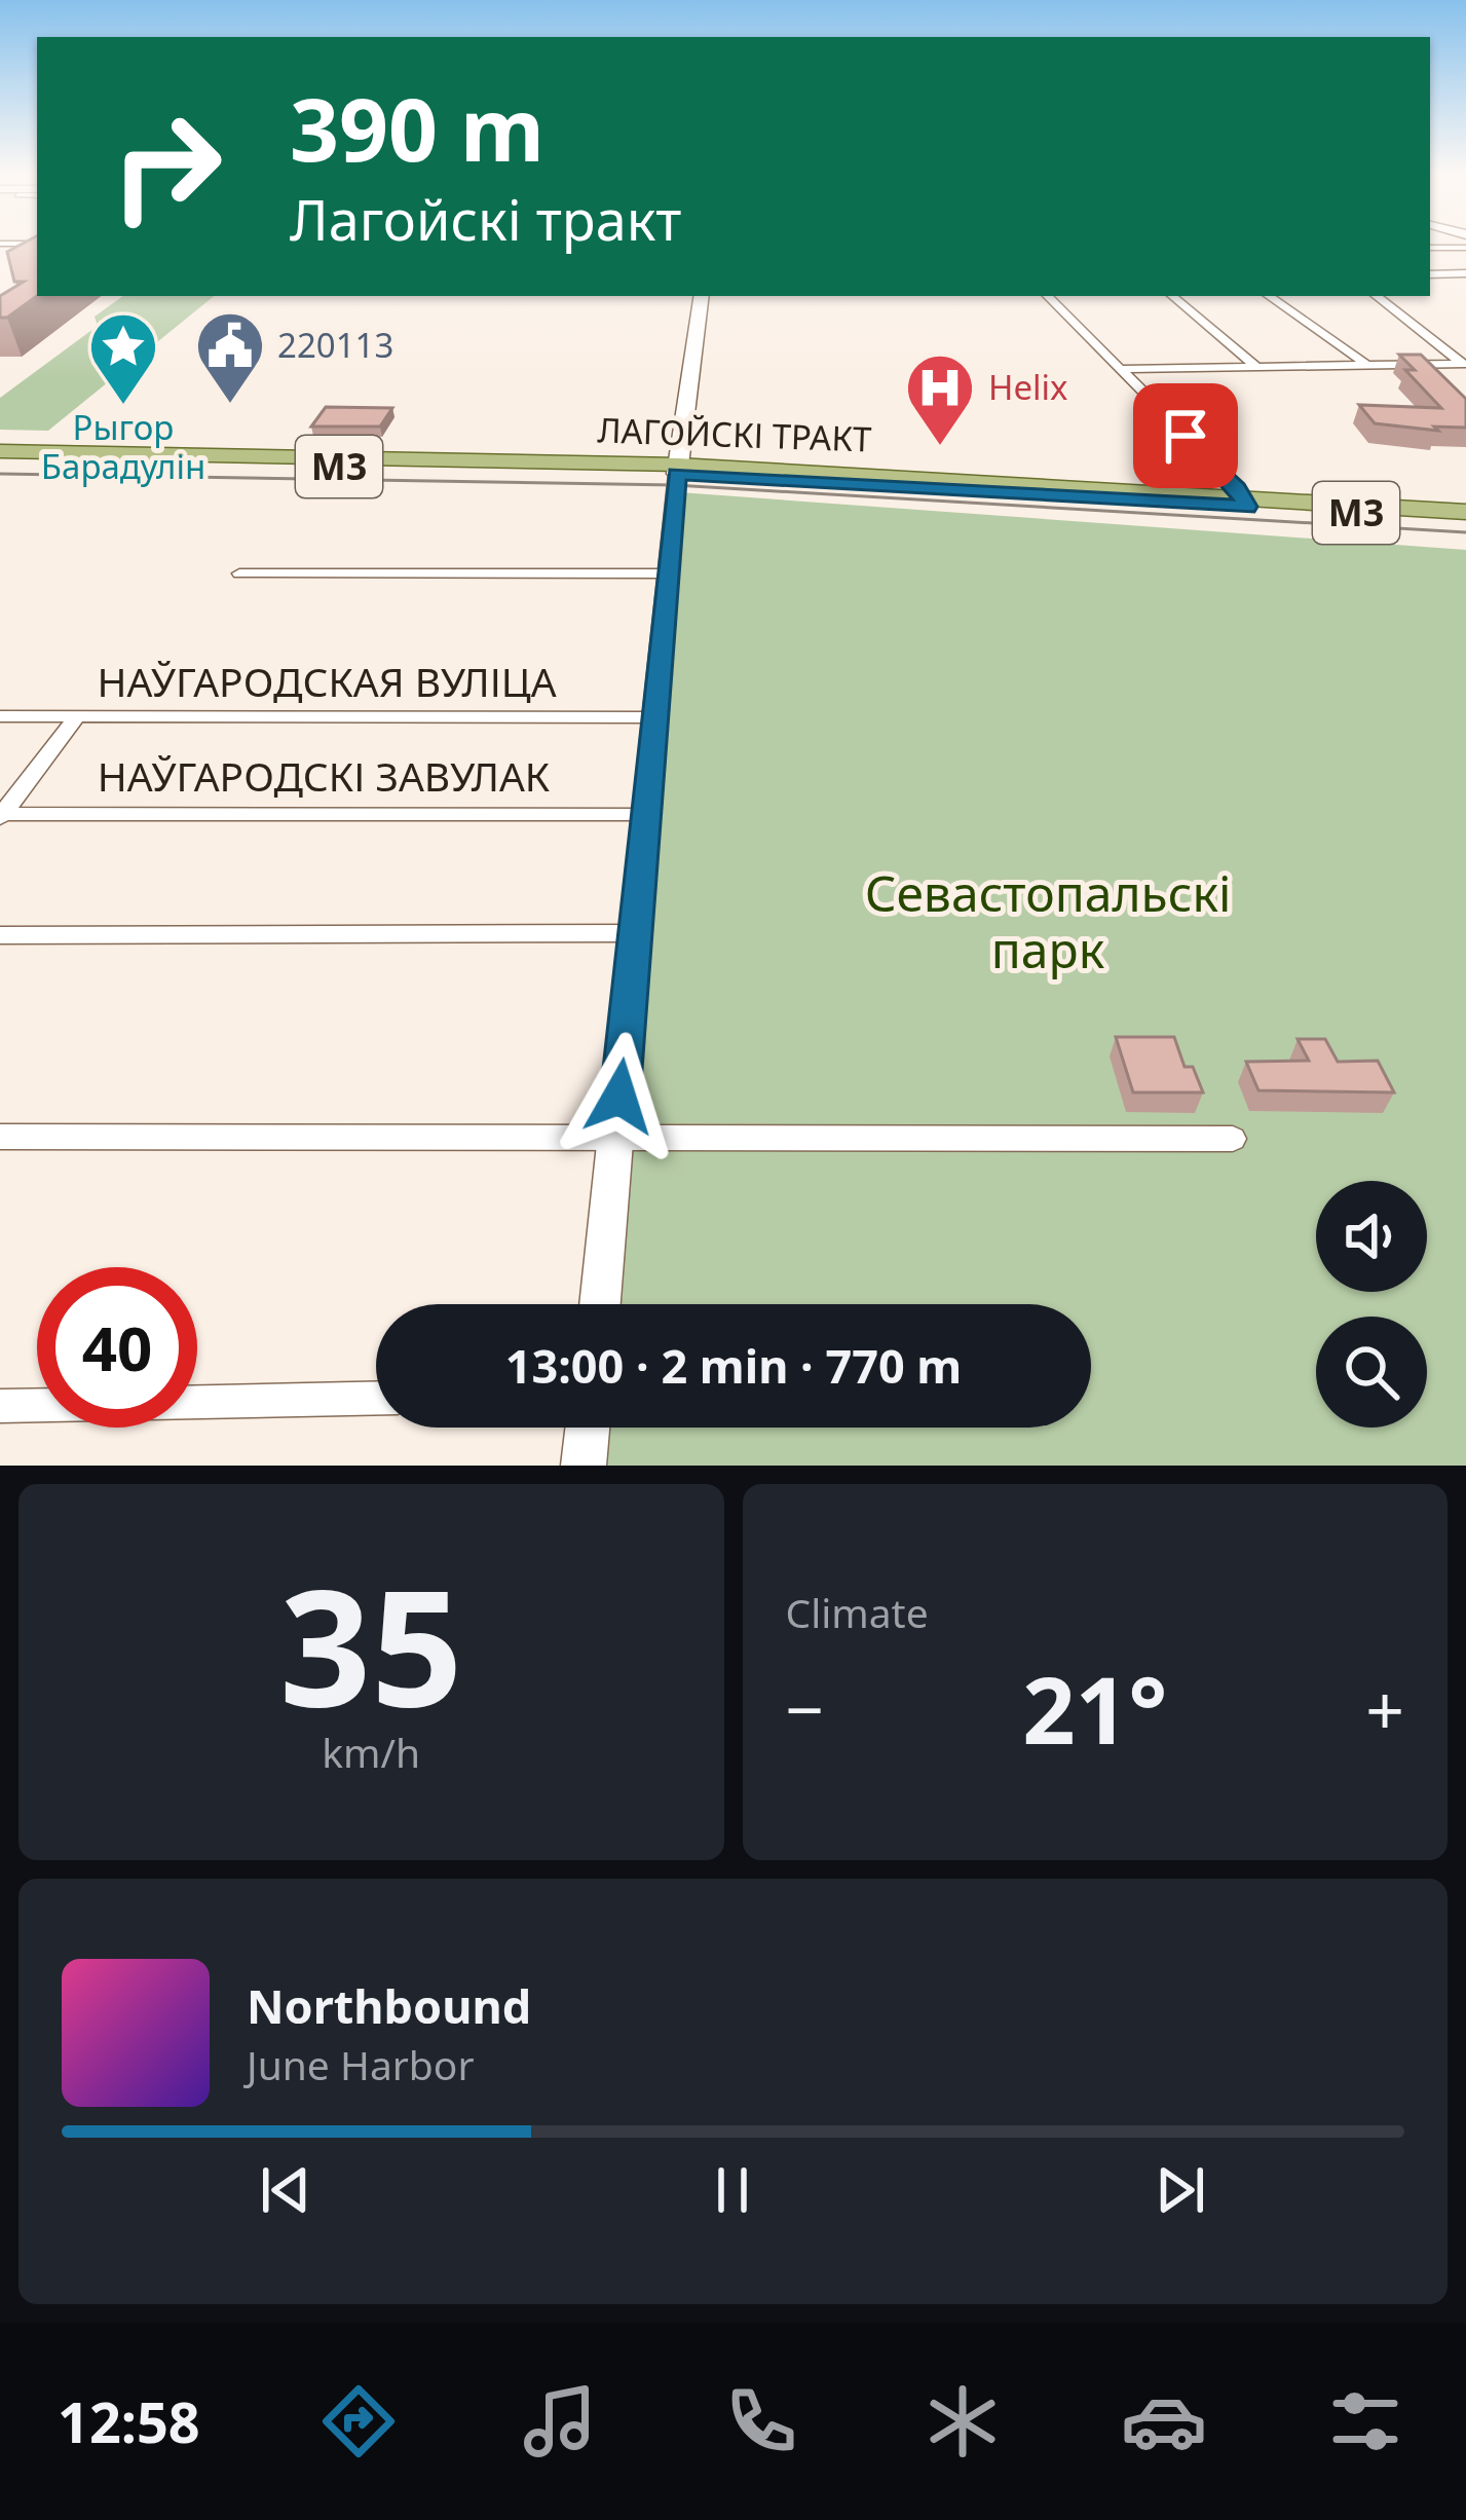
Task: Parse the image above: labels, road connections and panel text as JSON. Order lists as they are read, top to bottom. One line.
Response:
{"streets":{"main road":["ЛАГОЙСКІ ТРАКТ","М3"],"street":["НАЎГАРОДСКАЯ ВУЛІЦА","НАЎГАРОДСКІ ЗАВУЛАК"]},"parks":["Севастопальскі парк"],"places":{"public building":["220113"],"place":["Рыгор Барадулін"],"hospital":["Helix"]},"page":{"turn":["390 m","Лагойскі тракт"],"limit":"40","trip":"13:00 · 2 min · 770 m","tile":[["35","km/h"],"Climate"],"heat":["−","21°","+"],"song":["Northbound","June Harbor"],"tabs":"12:58"}}
